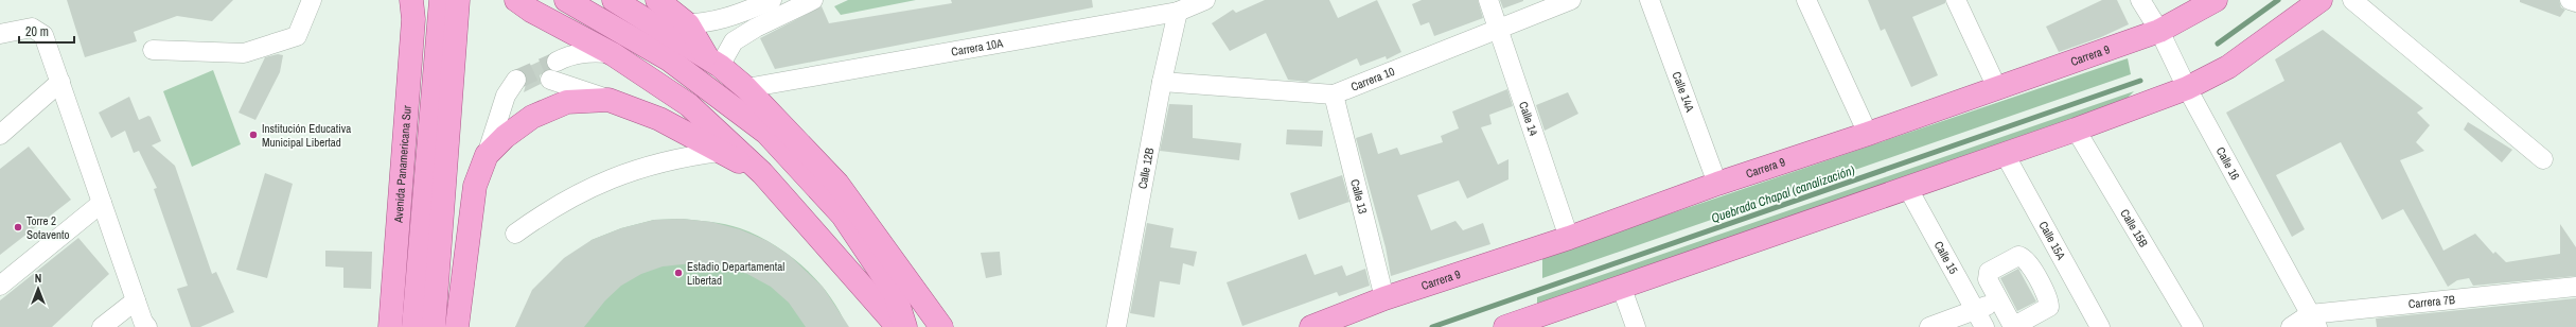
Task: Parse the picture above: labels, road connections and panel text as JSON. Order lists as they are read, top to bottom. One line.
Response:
{"streets":{"main road":["Carrera 9","Avenida Panamericana Sur"],"street":["Carrera 10A","Carrera 10","Calle 14A","Calle 14","Calle 16","Calle 12B","Calle 13","Calle 15B","Calle 15A","Calle 15","Carrera 7B"]},"crossings":[["Carrera 10A","Calle 12B"],["Carrera 9","Calle 14A"],["Carrera 9","Calle 14"],["Carrera 9","Calle 16"],["Carrera 9","Calle 13"],["Carrera 10","Calle 14"],["Carrera 10","Calle 12B"],["Carrera 10","Calle 13"],["Calle 16","Carrera 7B"]],"water":["Quebrada Chapal (canalización)"],"places":["Institución Educativa Municipal Libertad","Torre 2 Sotavento","Estadio Departamental Libertad"],"scale_bar":"20 m","north":"top"}
